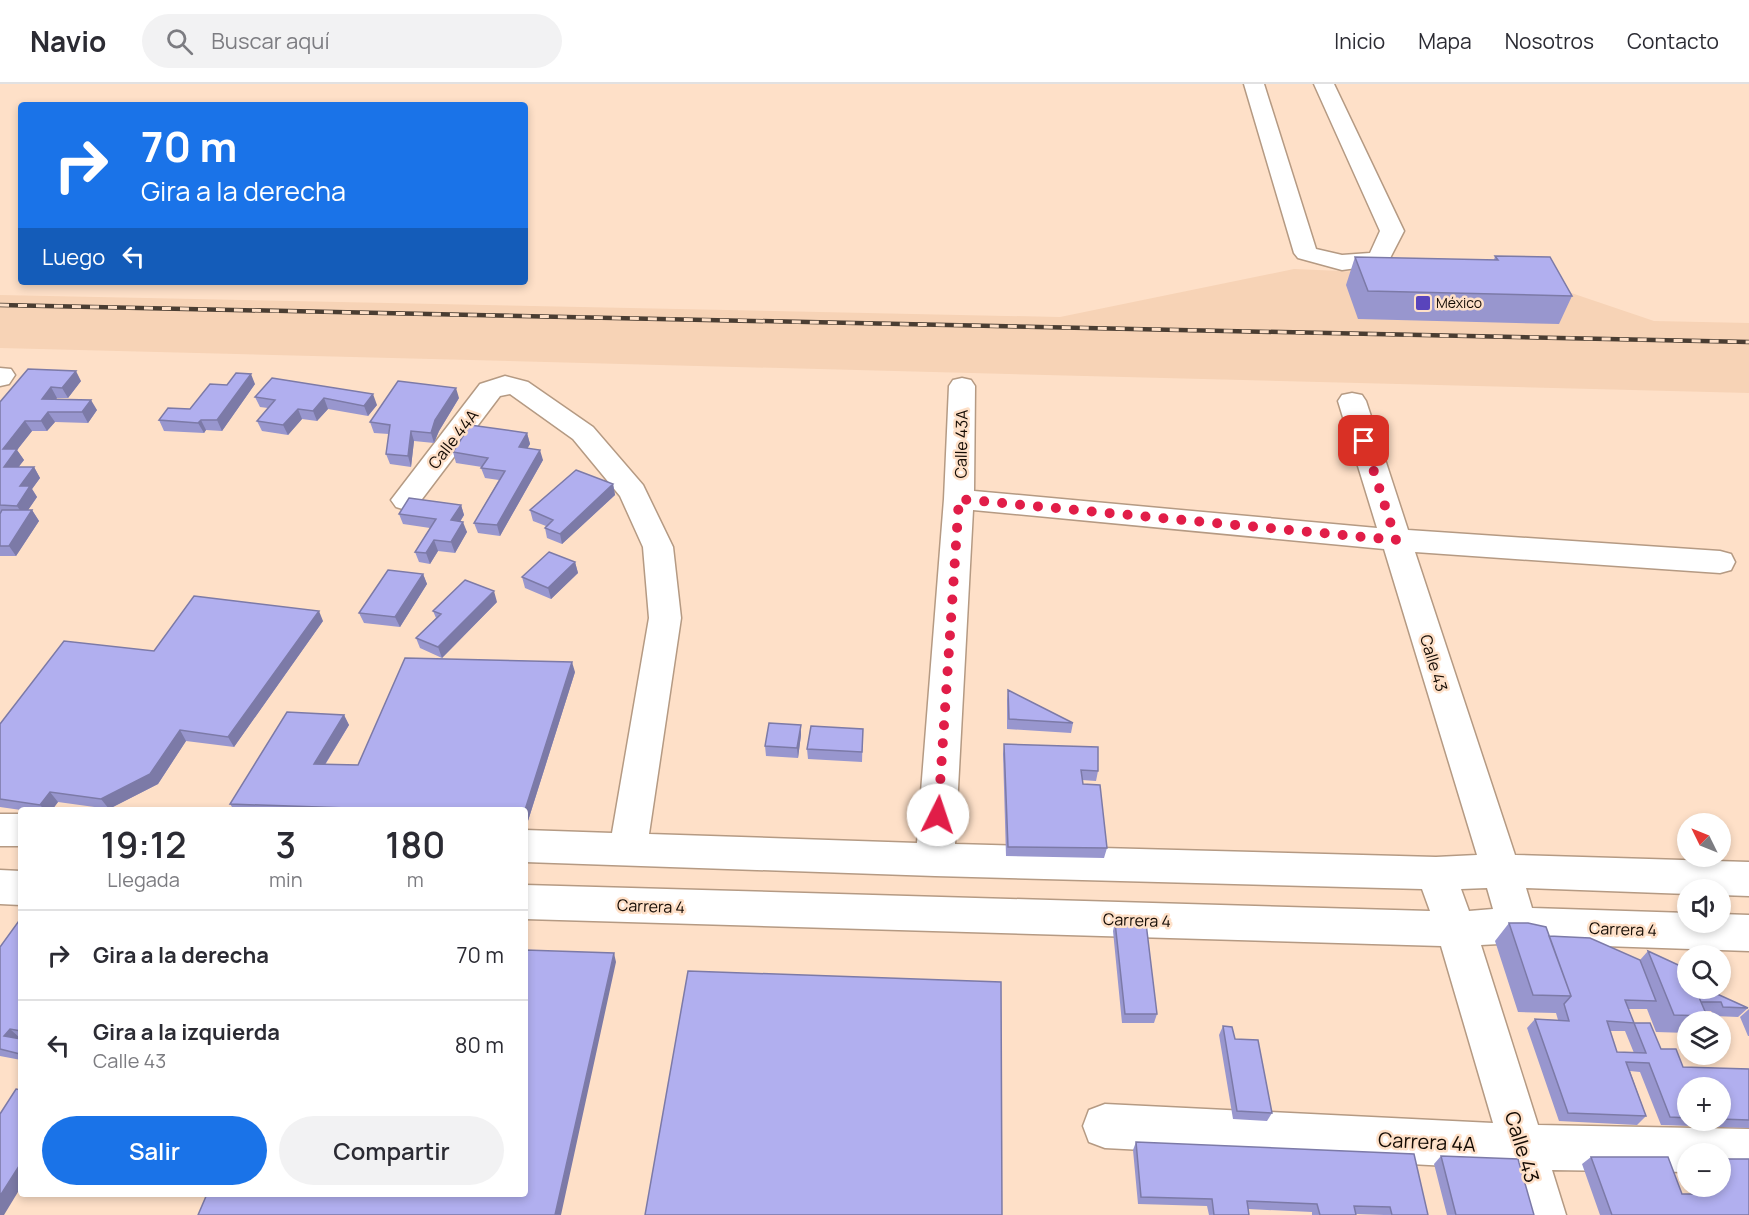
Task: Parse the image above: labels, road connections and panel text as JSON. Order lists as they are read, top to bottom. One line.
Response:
{"streets":{"street":["Calle 44A","Calle 43A","Calle 43","Carrera 4","Carrera 4A"]},"crossings":[["Calle 43","Carrera 4"],["Calle 43","Carrera 4A"]],"places":{"transit":["México"]},"north":"top left","page":{"header":"Navio","search":"Buscar aquí","nav":["Inicio","Mapa","Nosotros","Contacto"],"turn":["70 m","Gira a la derecha"],"then":"Luego","eta":["19:12","Llegada","3","min","180","m"],"map_buttons":["+","−"],"list":[{"name":"Gira a la derecha","value":"70 m"},{"name":"Gira a la izquierda","note":"Calle 43","value":"80 m"}],"buttons":["Salir","Compartir"]}}
